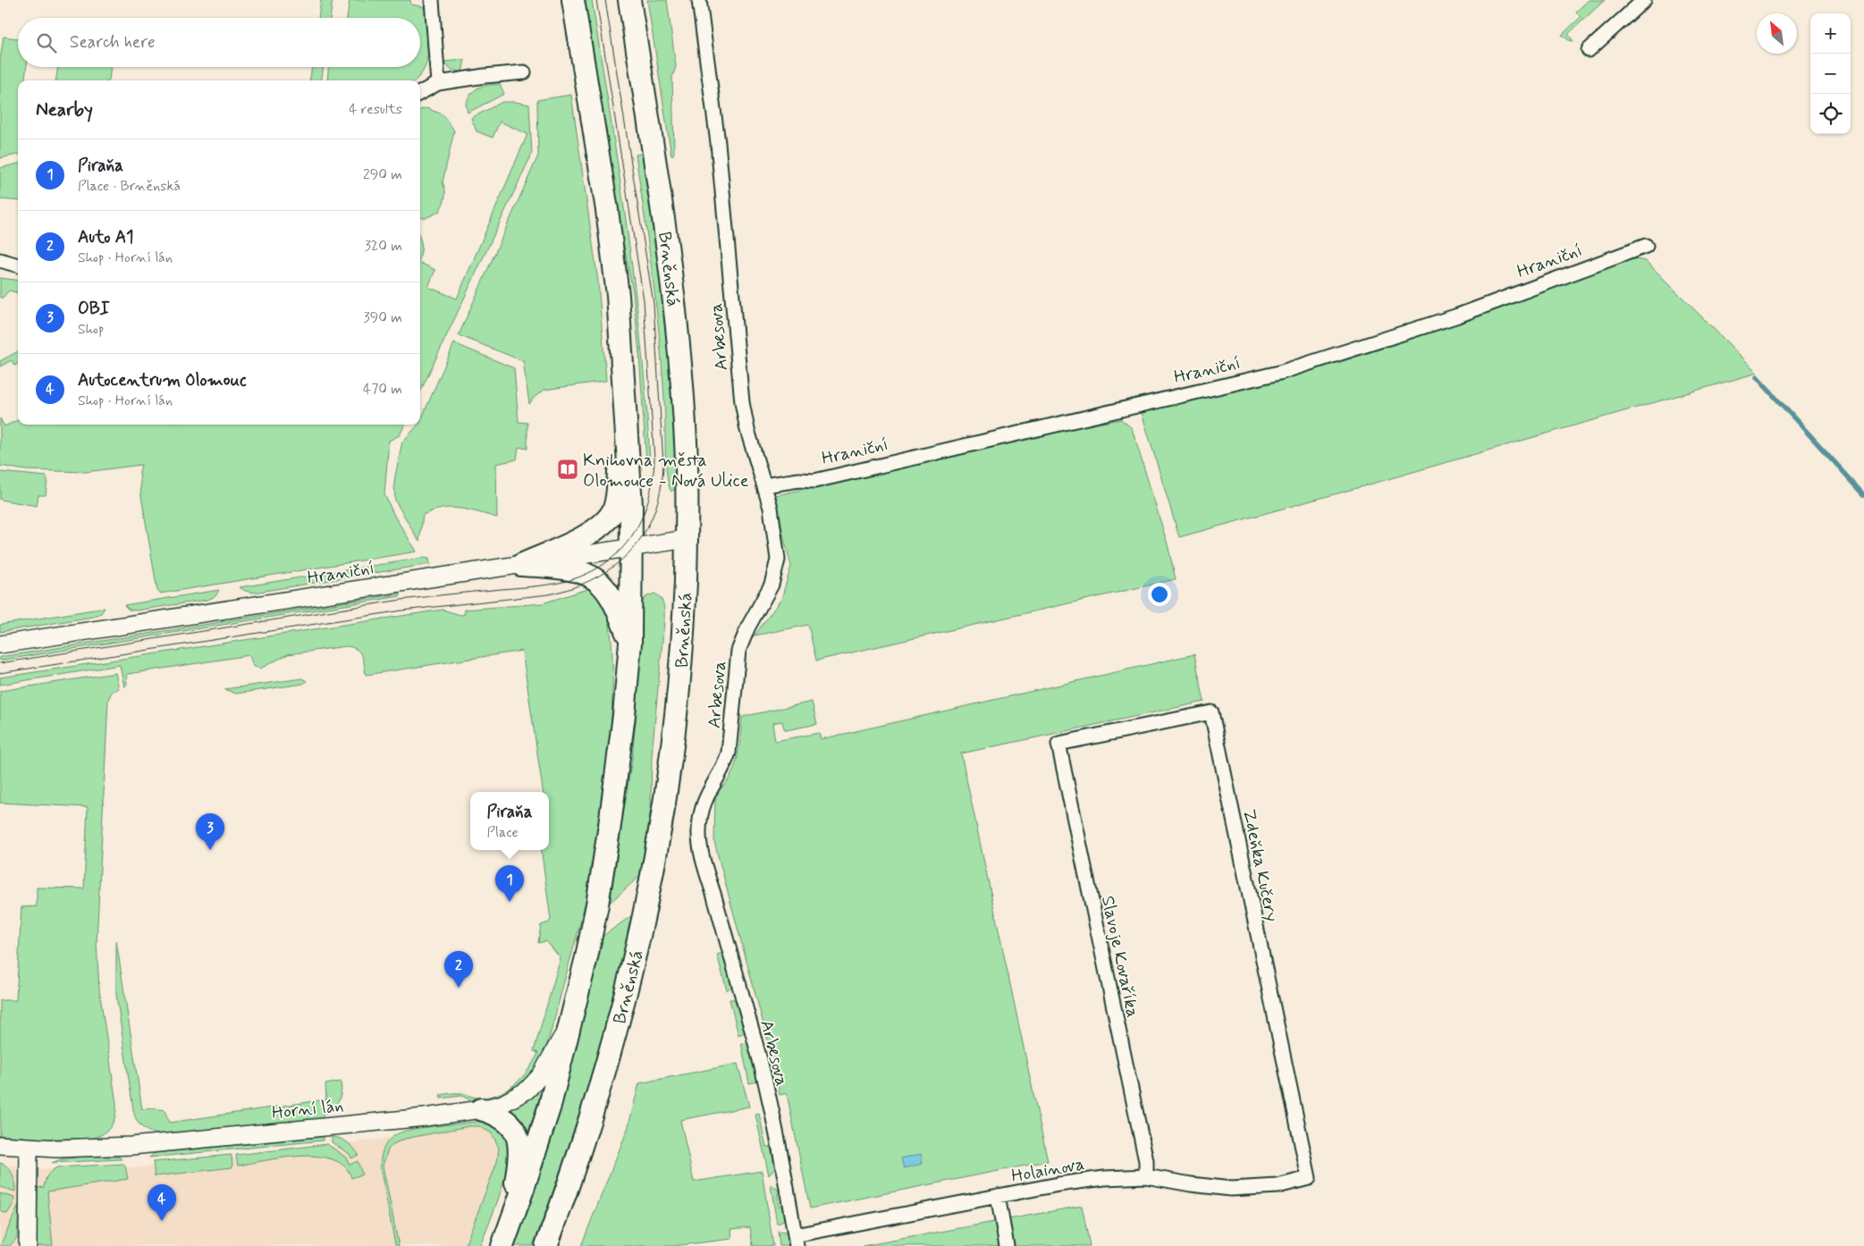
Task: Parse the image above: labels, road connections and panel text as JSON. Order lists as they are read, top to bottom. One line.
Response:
{"streets":{"main road":["Brněnská"],"street":["Hraniční","Arbesova","Zdeňka Kučery","Slavoje Kovaříka","Horní lán","Holainova"]},"crossings":[["Hraniční","Brněnská"],["Hraniční","Arbesova"],["Arbesova","Holainova"],["Zdeňka Kučery","Slavoje Kovaříka"],["Zdeňka Kučery","Holainova"],["Slavoje Kovaříka","Holainova"]],"places":{"library":["Knihovna města Olomouce - Nová Ulice"]},"north":"top left","page":{"map_buttons":["+","−"],"search":"Search here","heading":["Nearby","4 results"],"list":[{"mark":"1","name":"Piraňa","note":"Place · Brněnská","value":"290 m"},{"mark":"2","name":"Auto A1","note":"Shop · Horní lán","value":"320 m"},{"mark":"3","name":"OBI","note":"Shop","value":"390 m"},{"mark":"4","name":"Autocentrum Olomouc","note":"Shop · Horní lán","value":"470 m"}],"popup":["Piraňa","Place"],"pins":["3","1","2","4"]}}
